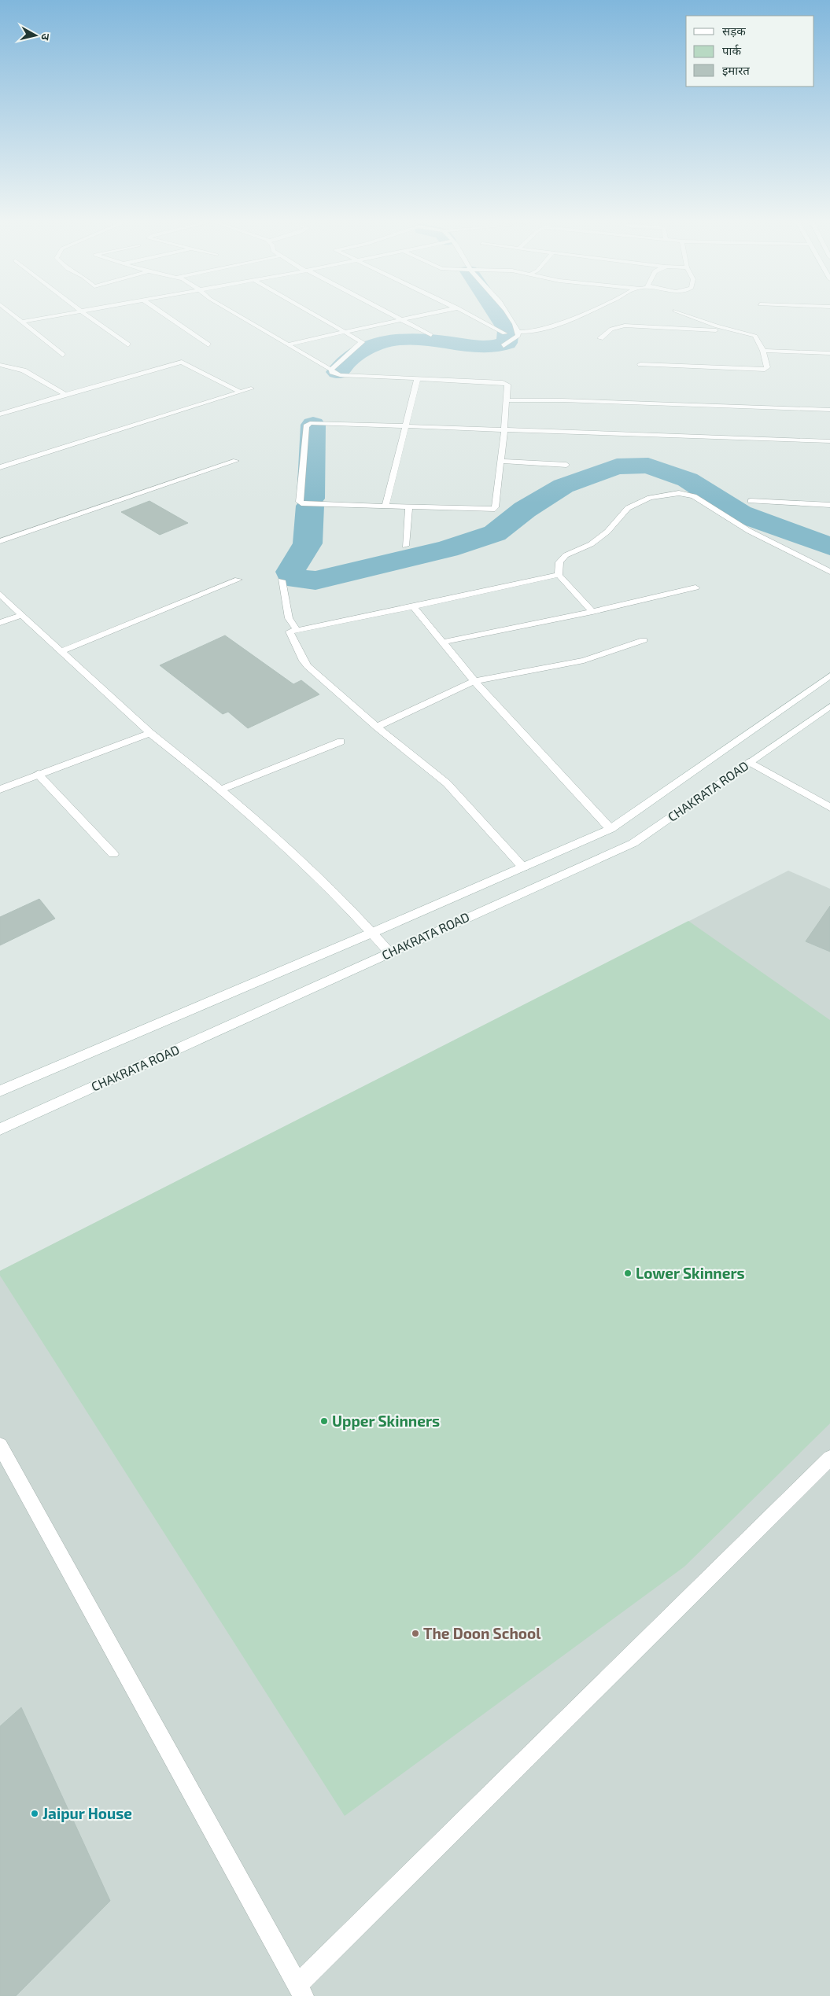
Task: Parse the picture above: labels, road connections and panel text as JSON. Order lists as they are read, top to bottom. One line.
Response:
{"streets":{"street":["CHAKRATA ROAD"]},"places":["Lower Skinners","Upper Skinners","The Doon School","Jaipur House"],"legend":["सड़क","पार्क","इमारत"],"north":"right"}
